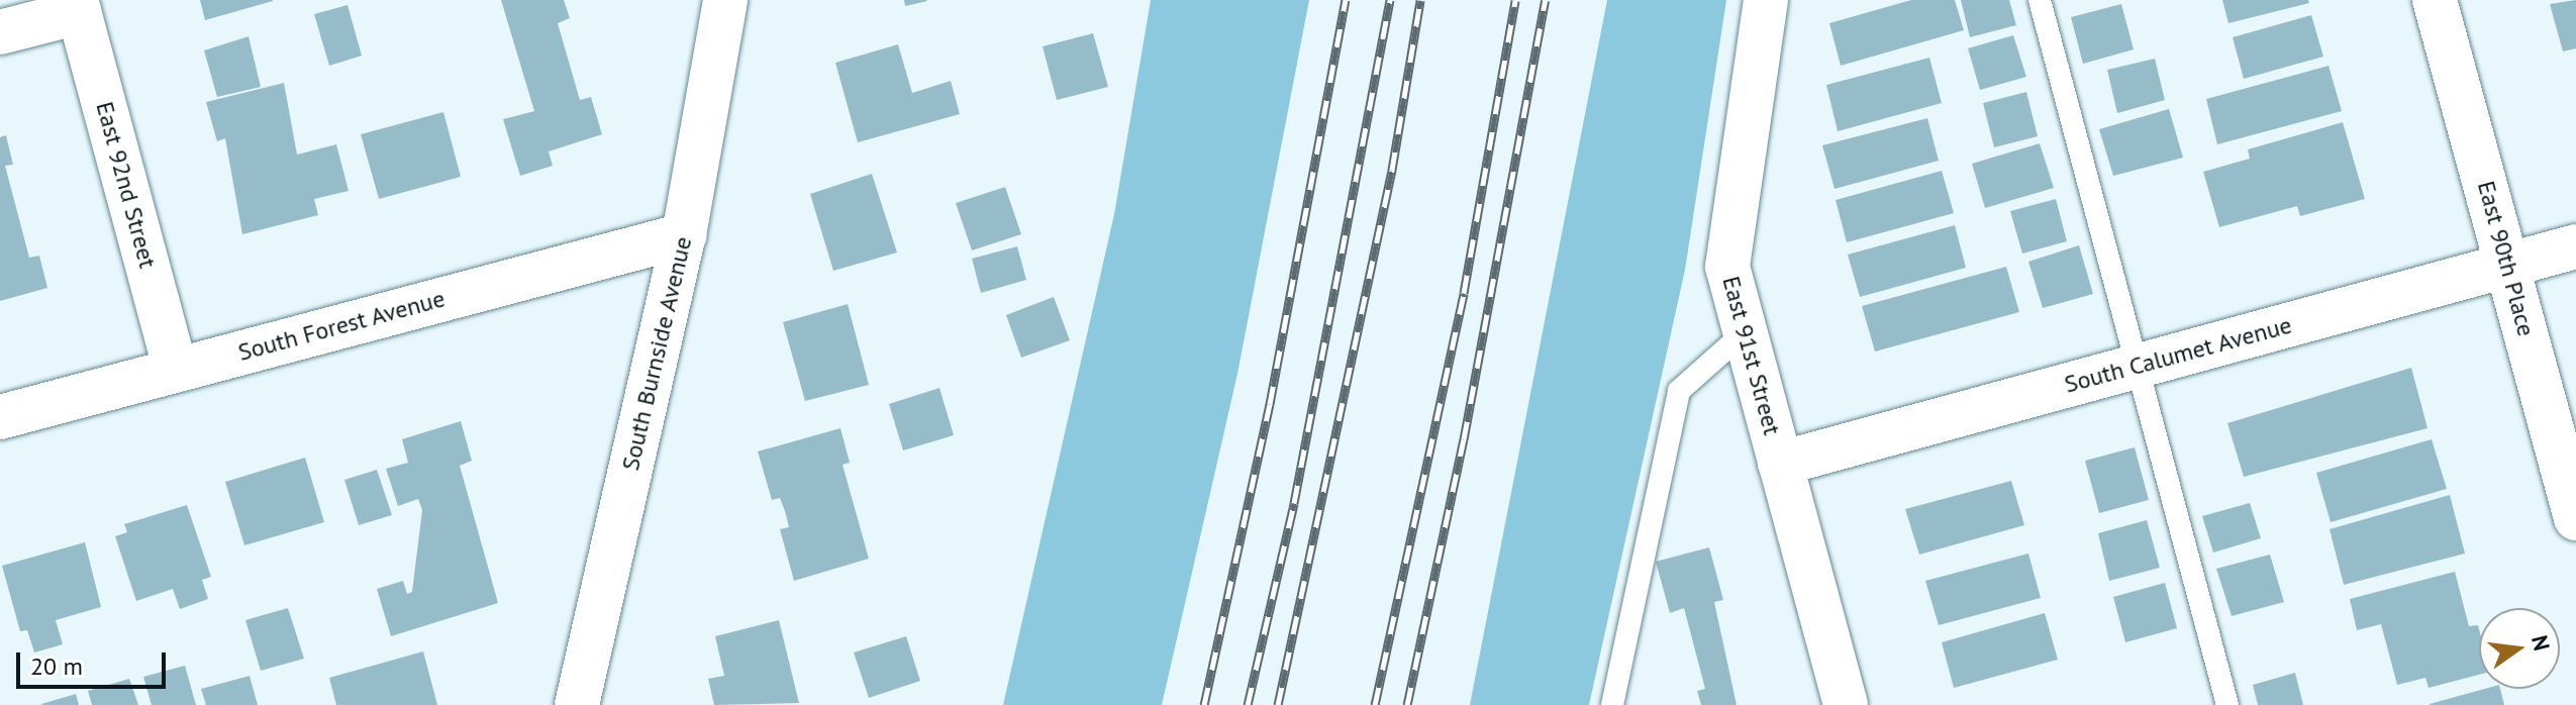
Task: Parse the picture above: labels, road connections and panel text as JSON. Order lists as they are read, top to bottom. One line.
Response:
{"streets":{"street":["East 92nd Street","East 90th Place","South Forest Avenue","South Burnside Avenue","South Calumet Avenue","East 91st Street"]},"crossings":[["East 92nd Street","South Forest Avenue"],["East 90th Place","South Calumet Avenue"],["South Forest Avenue","South Burnside Avenue"],["South Calumet Avenue","East 91st Street"]],"scale_bar":"20 m","north":"right"}
